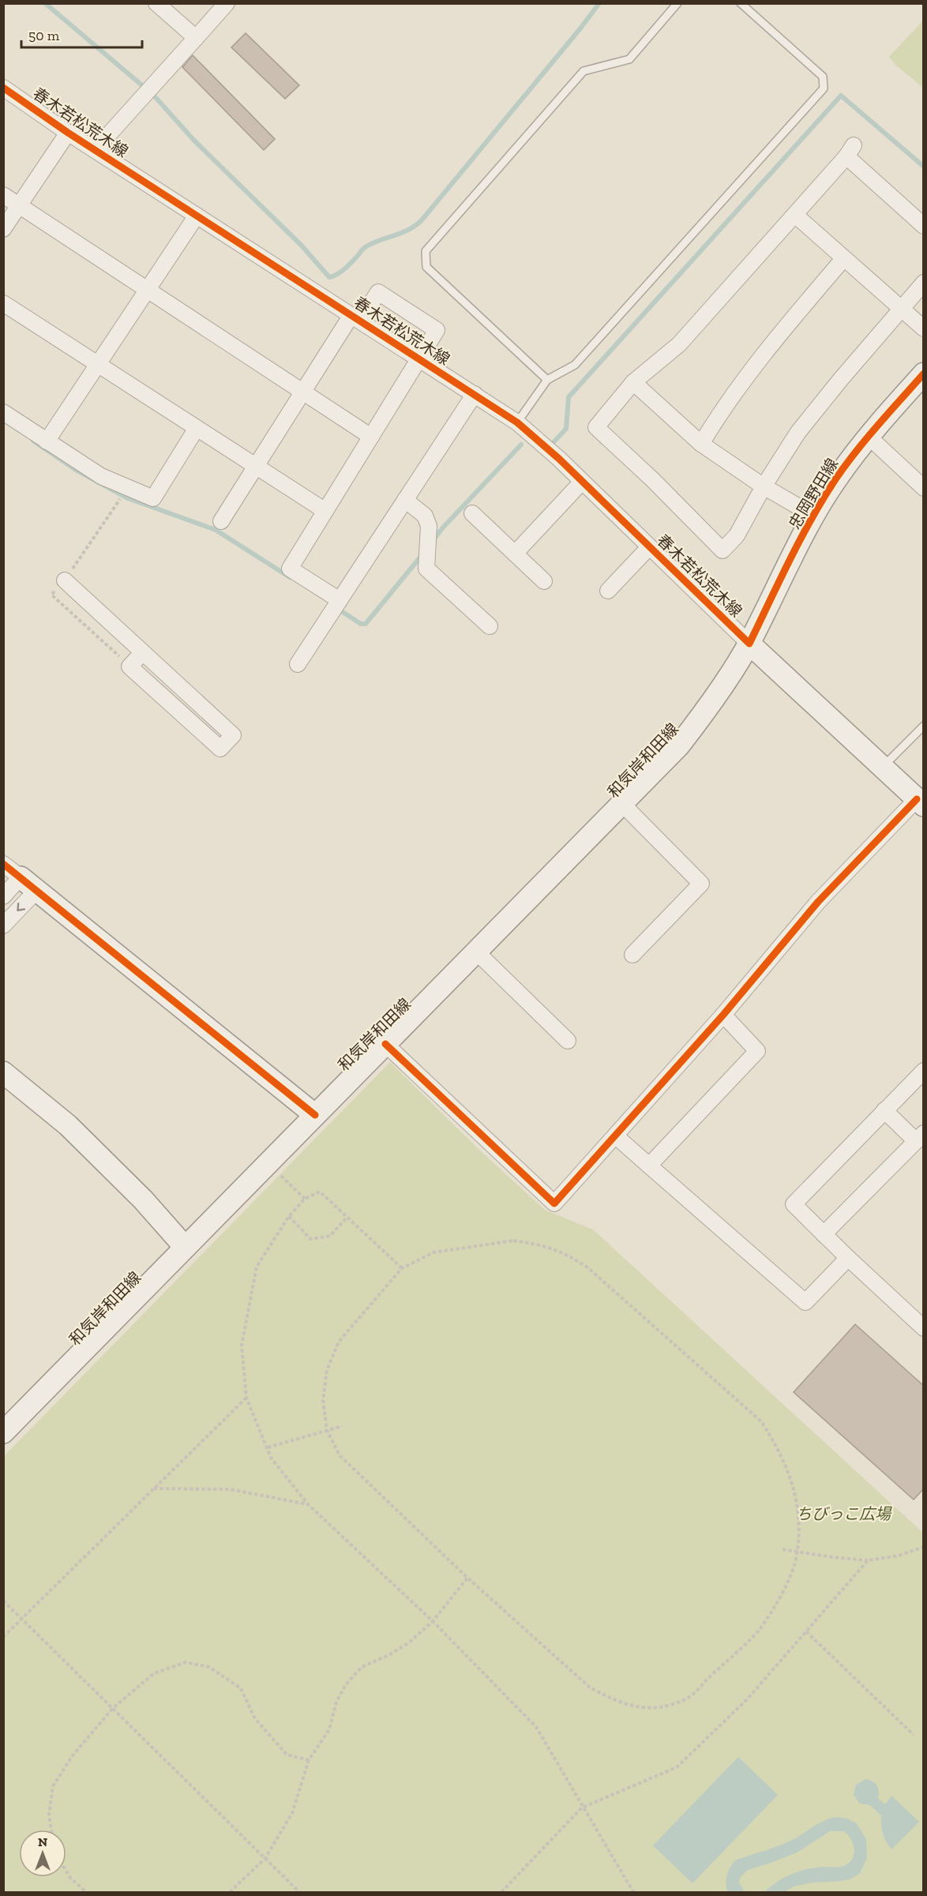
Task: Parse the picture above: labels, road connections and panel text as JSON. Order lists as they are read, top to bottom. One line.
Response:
{"streets":{"main road":["忠岡野田線","和気岸和田線"],"street":["春木若松荒木線"]},"crossings":[["春木若松荒木線","忠岡野田線"],["春木若松荒木線","和気岸和田線"],["忠岡野田線","和気岸和田線"]],"parks":["ちびっこ広場"],"scale_bar":"50 m","north":"top"}
